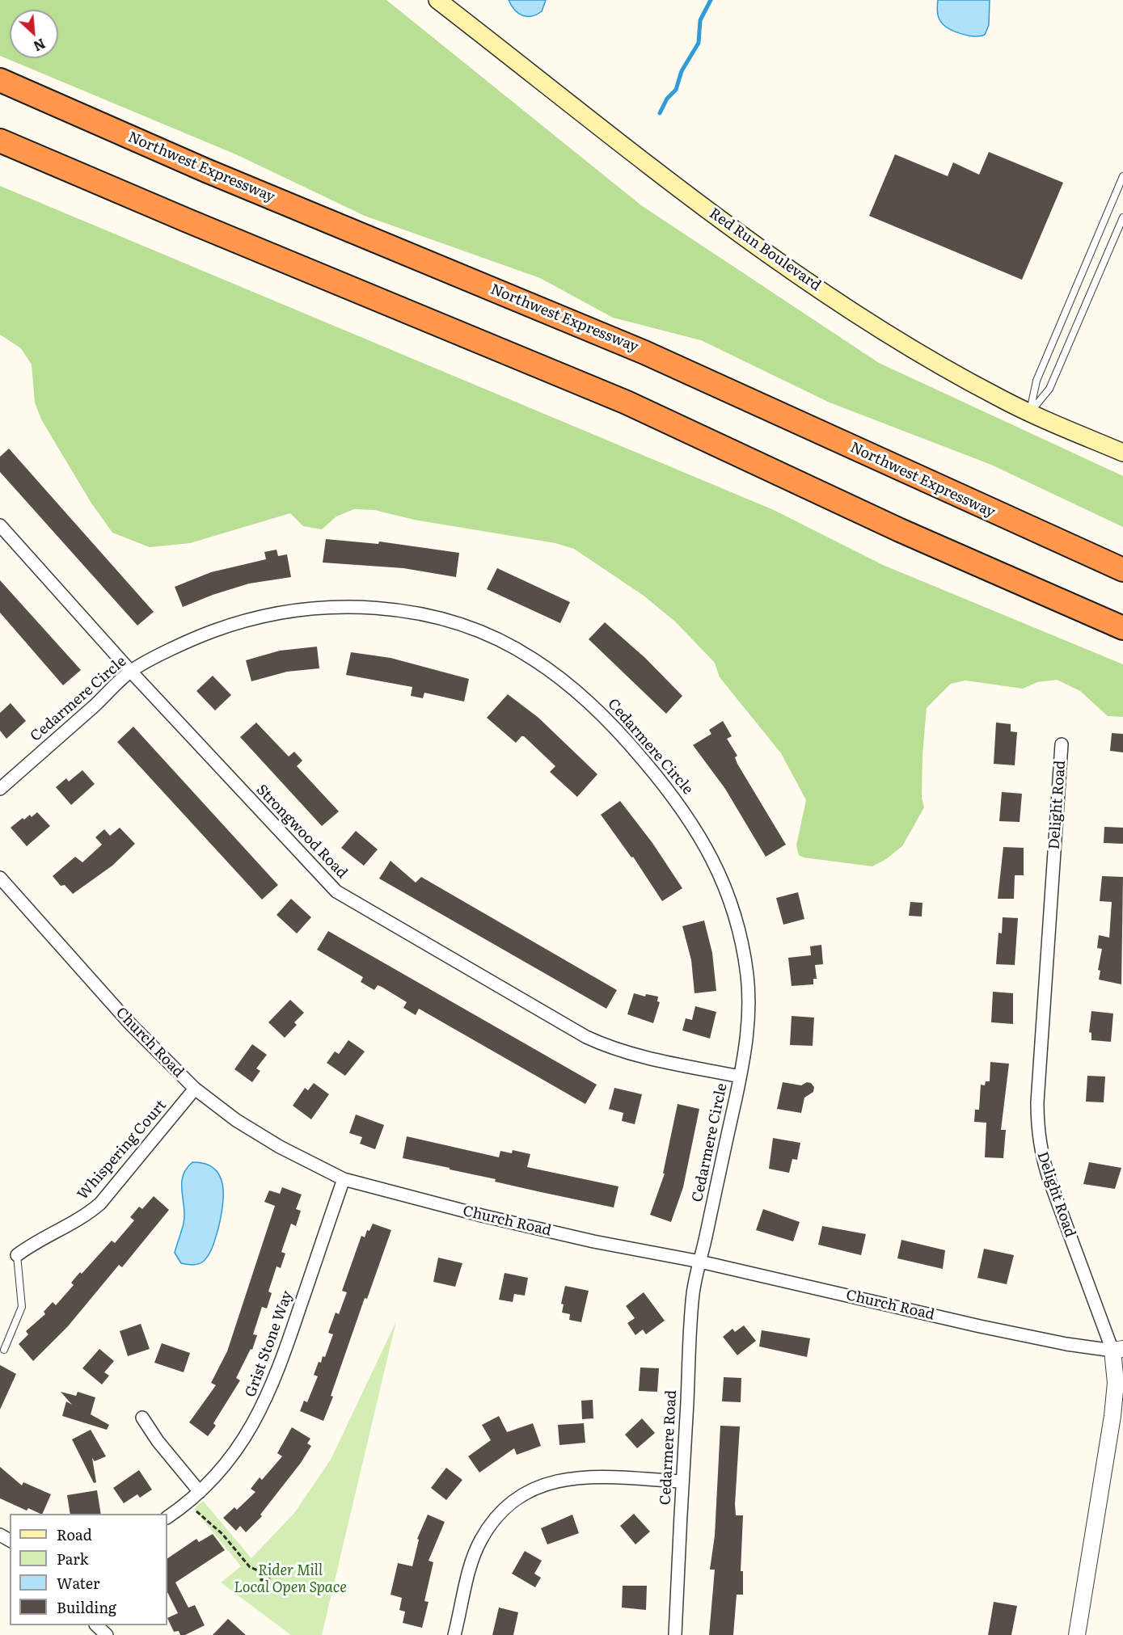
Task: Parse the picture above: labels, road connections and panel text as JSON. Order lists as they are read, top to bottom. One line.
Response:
{"streets":{"highway":["Northwest Expressway"],"main road":["Red Run Boulevard"],"street":["Cedarmere Circle","Delight Road","Strongwood Road","Church Road","Whispering Court","Grist Stone Way","Cedarmere Road"]},"crossings":[["Cedarmere Circle","Strongwood Road"],["Cedarmere Circle","Church Road"],["Cedarmere Circle","Cedarmere Road"],["Delight Road","Church Road"],["Church Road","Whispering Court"],["Church Road","Grist Stone Way"],["Church Road","Cedarmere Road"]],"parks":["Rider Mill Local Open Space"],"legend":["Road","Park","Water","Building"],"north":"bottom right"}
